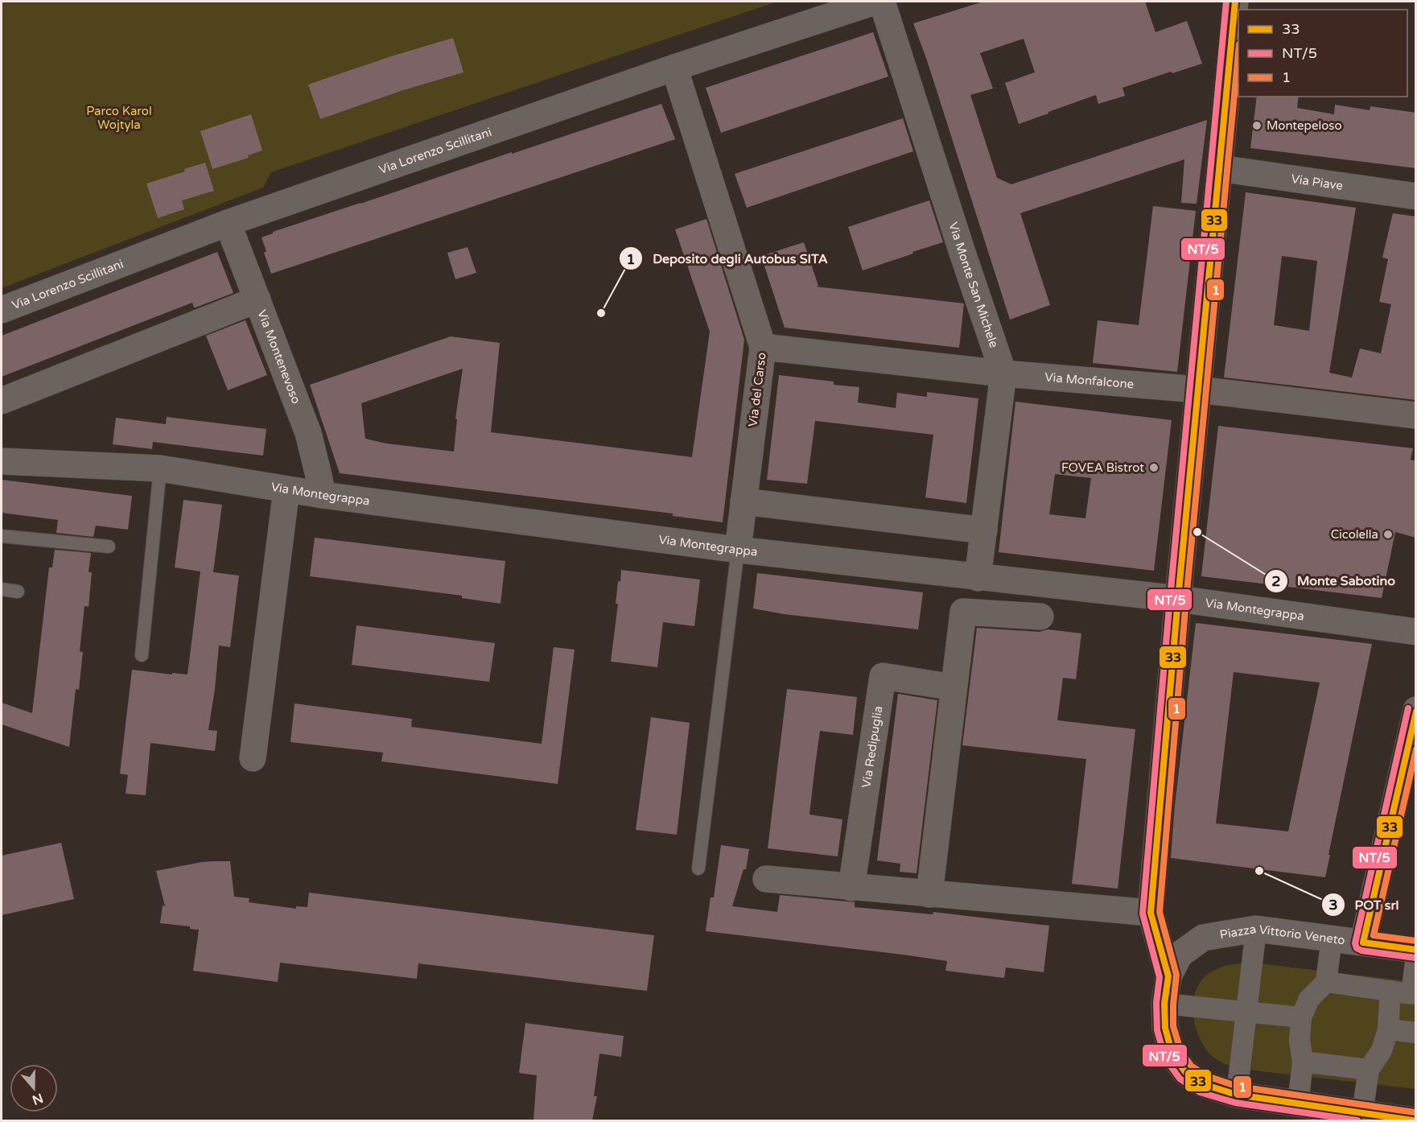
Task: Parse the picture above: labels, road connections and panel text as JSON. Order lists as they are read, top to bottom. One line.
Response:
{"streets":{"street":["Via Lorenzo Scillitani","Via Piave","Via Monte San Michele","Via Montenevoso","Via Monfalcone","Via del Carso","Via Montegrappa","Via Redipuglia","Piazza Vittorio Veneto"]},"crossings":[["Via Lorenzo Scillitani","Via Montenevoso"],["Via Lorenzo Scillitani","Via del Carso"],["Via Monte San Michele","Via Monfalcone"],["Via Monte San Michele","Via Montegrappa"],["Via Montenevoso","Via Montegrappa"],["Via Monfalcone","Via del Carso"],["Via del Carso","Via Montegrappa"]],"parks":["Parco Karol Wojtyla"],"places":["Montepeloso","Deposito degli Autobus SITA","FOVEA Bistrot","Monte Sabotino","Cicolella","POT srl"],"lines":["transit line 33","transit line NT/5","transit line 1"],"legend":["33","NT/5","1"],"north":"bottom"}
